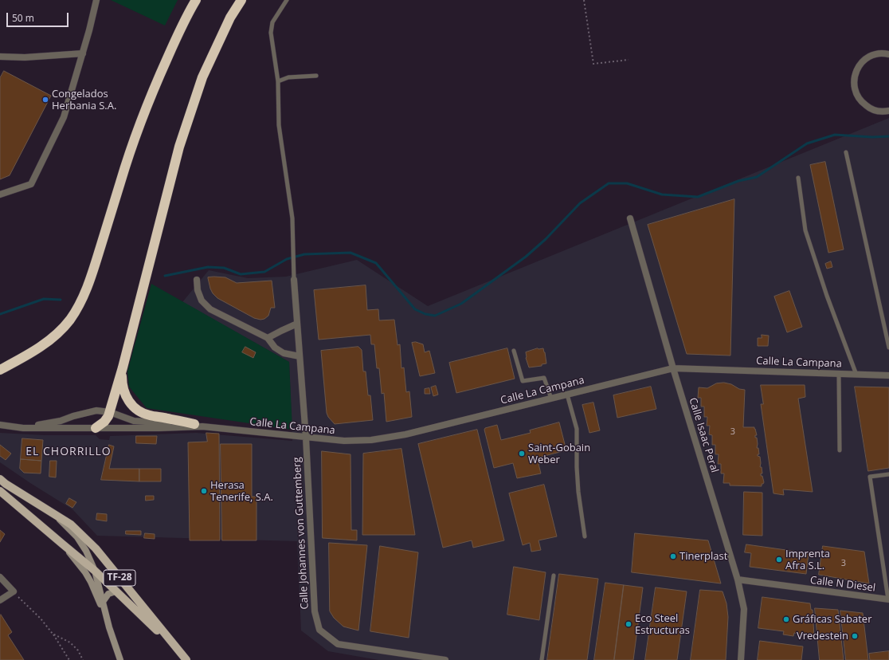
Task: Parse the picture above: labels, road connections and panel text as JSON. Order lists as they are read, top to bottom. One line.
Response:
{"streets":{"main road":["TF-28"],"street":["Calle La Campana","Calle Isaac Peral","Calle Johannes von Guttemberg","Calle N Diesel"]},"crossings":[["Calle La Campana","Calle Isaac Peral"],["Calle La Campana","Calle Johannes von Guttemberg"],["Calle Isaac Peral","Calle N Diesel"]],"districts":["EL CHORRILLO"],"places":["Congelados Herbania S.A.","Saint-Gobain Weber","Herasa Tenerife, S.A.","Tinerplast","Imprenta Afra S.L.","Gráficas Sabater","Eco Steel Estructuras","Vredestein"],"house_numbers":["3","3"],"scale_bar":"50 m"}
